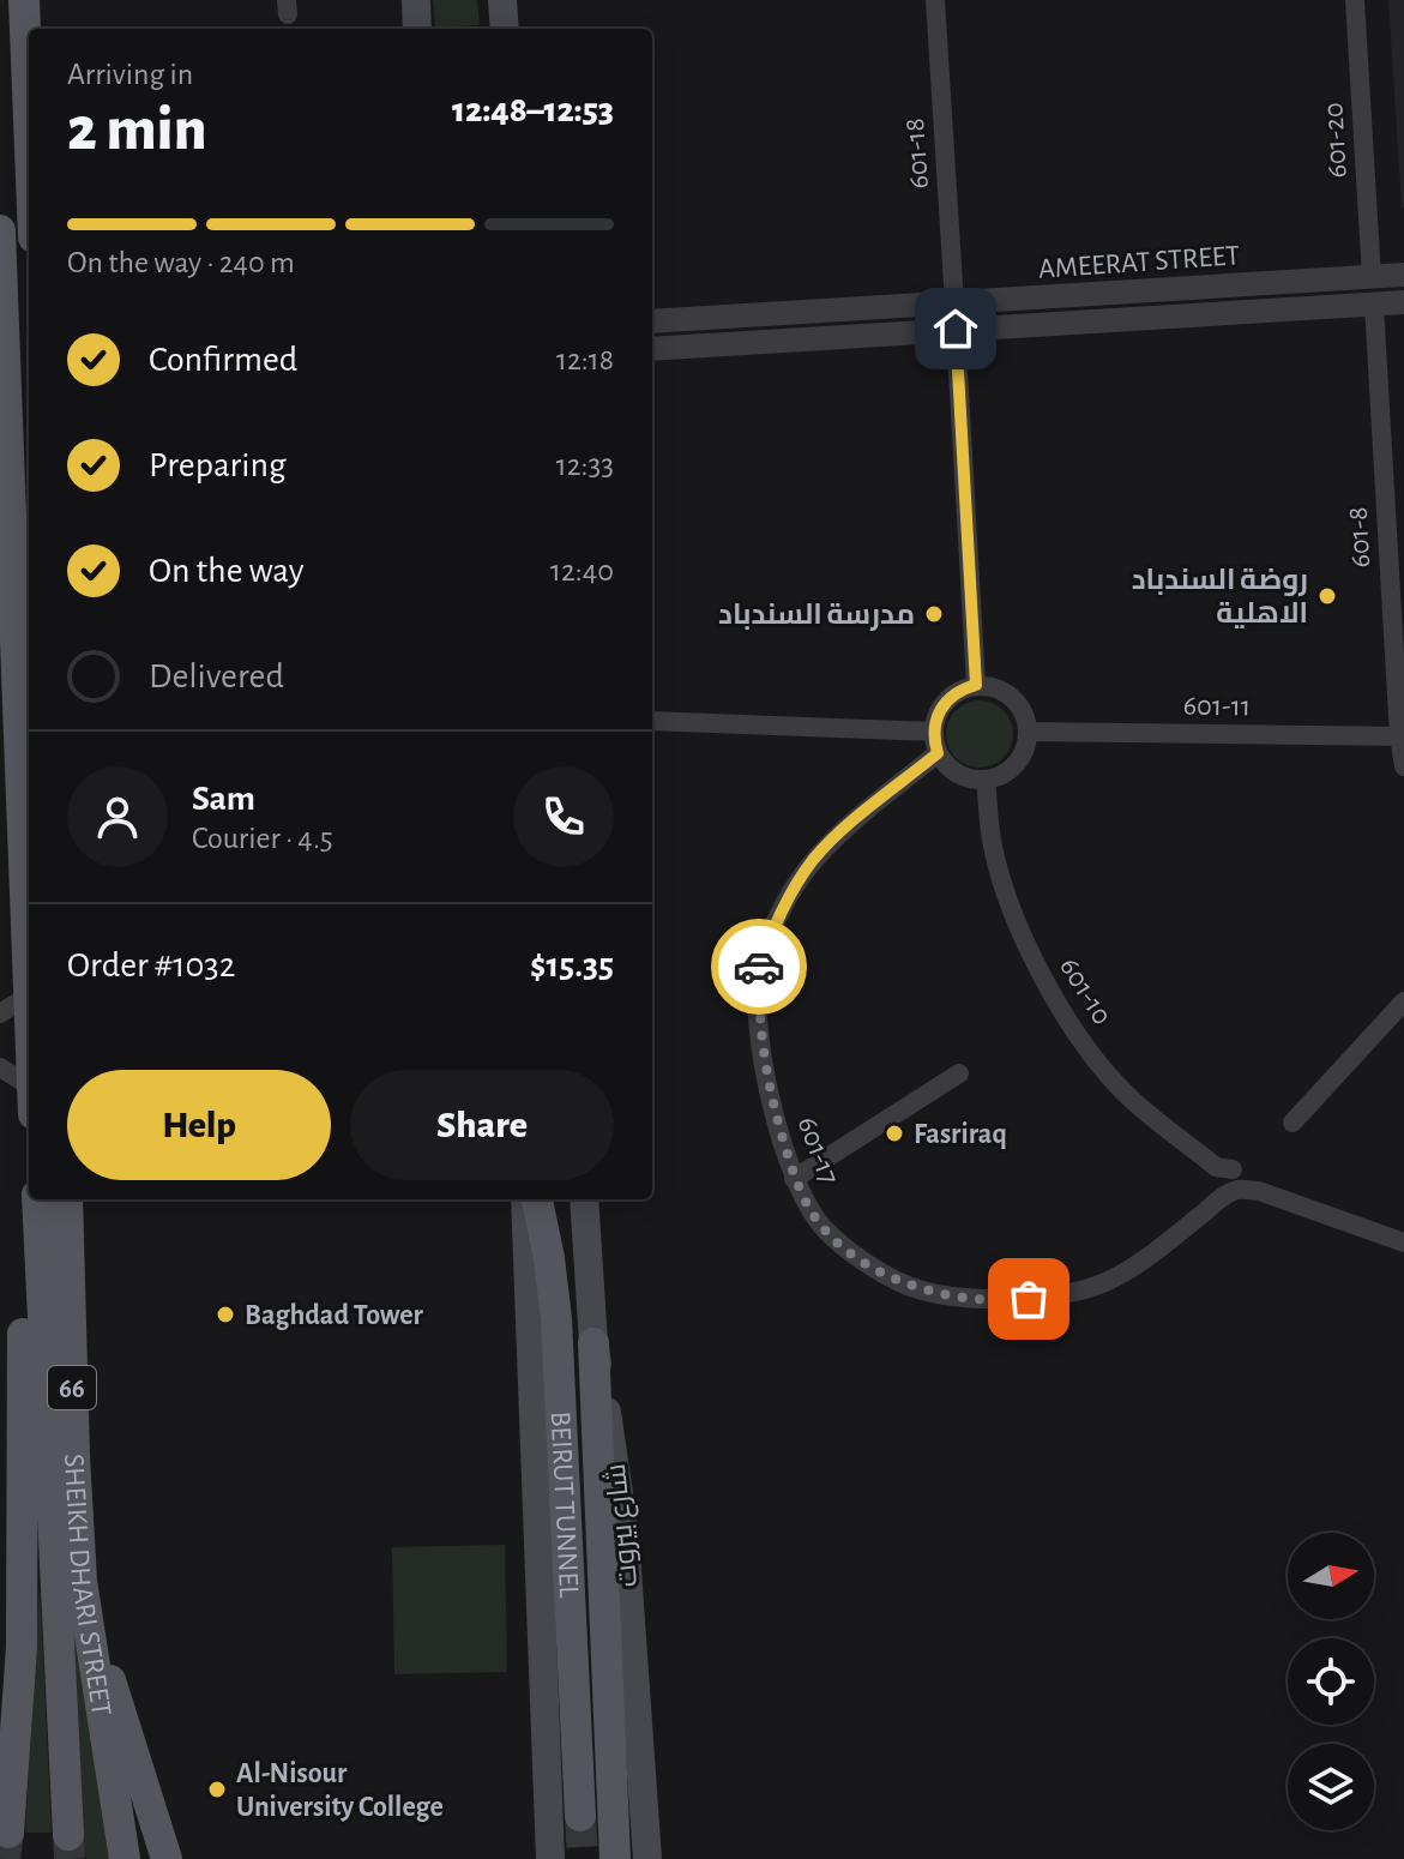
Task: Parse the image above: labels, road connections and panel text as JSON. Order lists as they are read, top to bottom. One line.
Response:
{"streets":{"main road":["66","BEIRUT TUNNEL","شارع بيروت","SHEIKH DHARI STREET"],"street":["601-20","601-18","AMEERAT STREET","601-8","601-11","601-10","601-17"]},"crossings":[["601-20","AMEERAT STREET"],["601-18","AMEERAT STREET"],["AMEERAT STREET","601-8"],["601-8","601-11"],["601-11","601-10"],["601-11","601-17"],["601-10","601-17"],["BEIRUT TUNNEL","شارع بيروت"]],"places":["روضة السندباد الاهلية","مدرسة السندباد","Fasriraq","Baghdad Tower","Al-Nisour University College"],"north":"right","page":{"heading":["2 min","Arriving in","12:48–12:53"],"panel":["Sam","Courier · 4.5","Order #1032","$15.35"],"bar":"On the way · 240 m","list":[["Confirmed","12:18"],["Preparing","12:33"],["On the way","12:40"],"Delivered"],"buttons":["Help","Share"]}}
